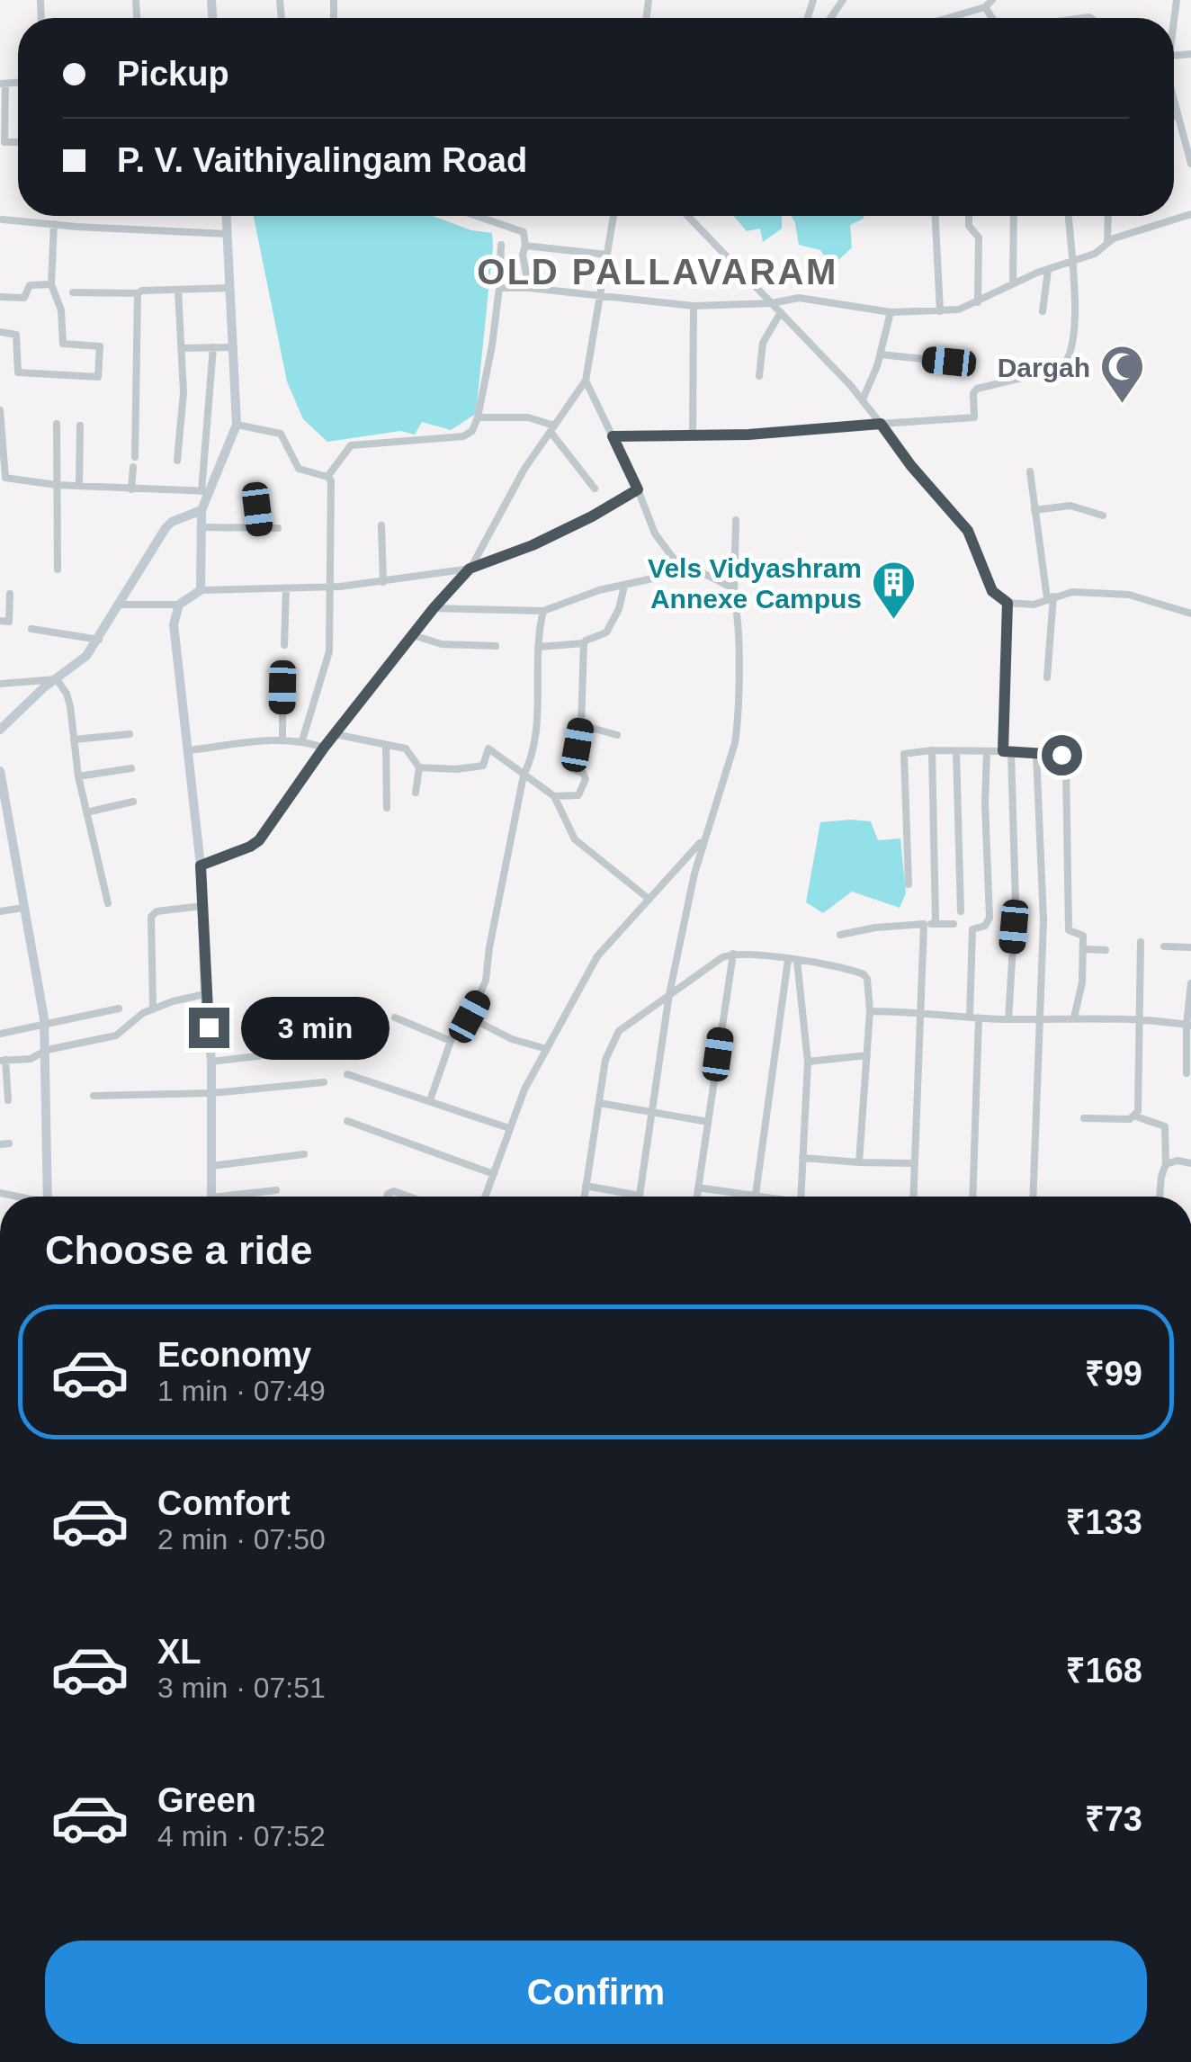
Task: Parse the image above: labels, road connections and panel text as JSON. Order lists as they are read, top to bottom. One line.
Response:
{"districts":["OLD PALLAVARAM"],"places":{"mosque":["Dargah"],"building":["Vels Vidyashram Annexe Campus"]},"page":{"banner":["Pickup","P. V. Vaithiyalingam Road"],"bubble":"3 min","heading":"Choose a ride","list":[{"name":"Economy","note":"1 min · 07:49","value":"₹99"},{"name":"Comfort","note":"2 min · 07:50","value":"₹133"},{"name":"XL","note":"3 min · 07:51","value":"₹168"},{"name":"Green","note":"4 min · 07:52","value":"₹73"}],"buttons":"Confirm"}}
